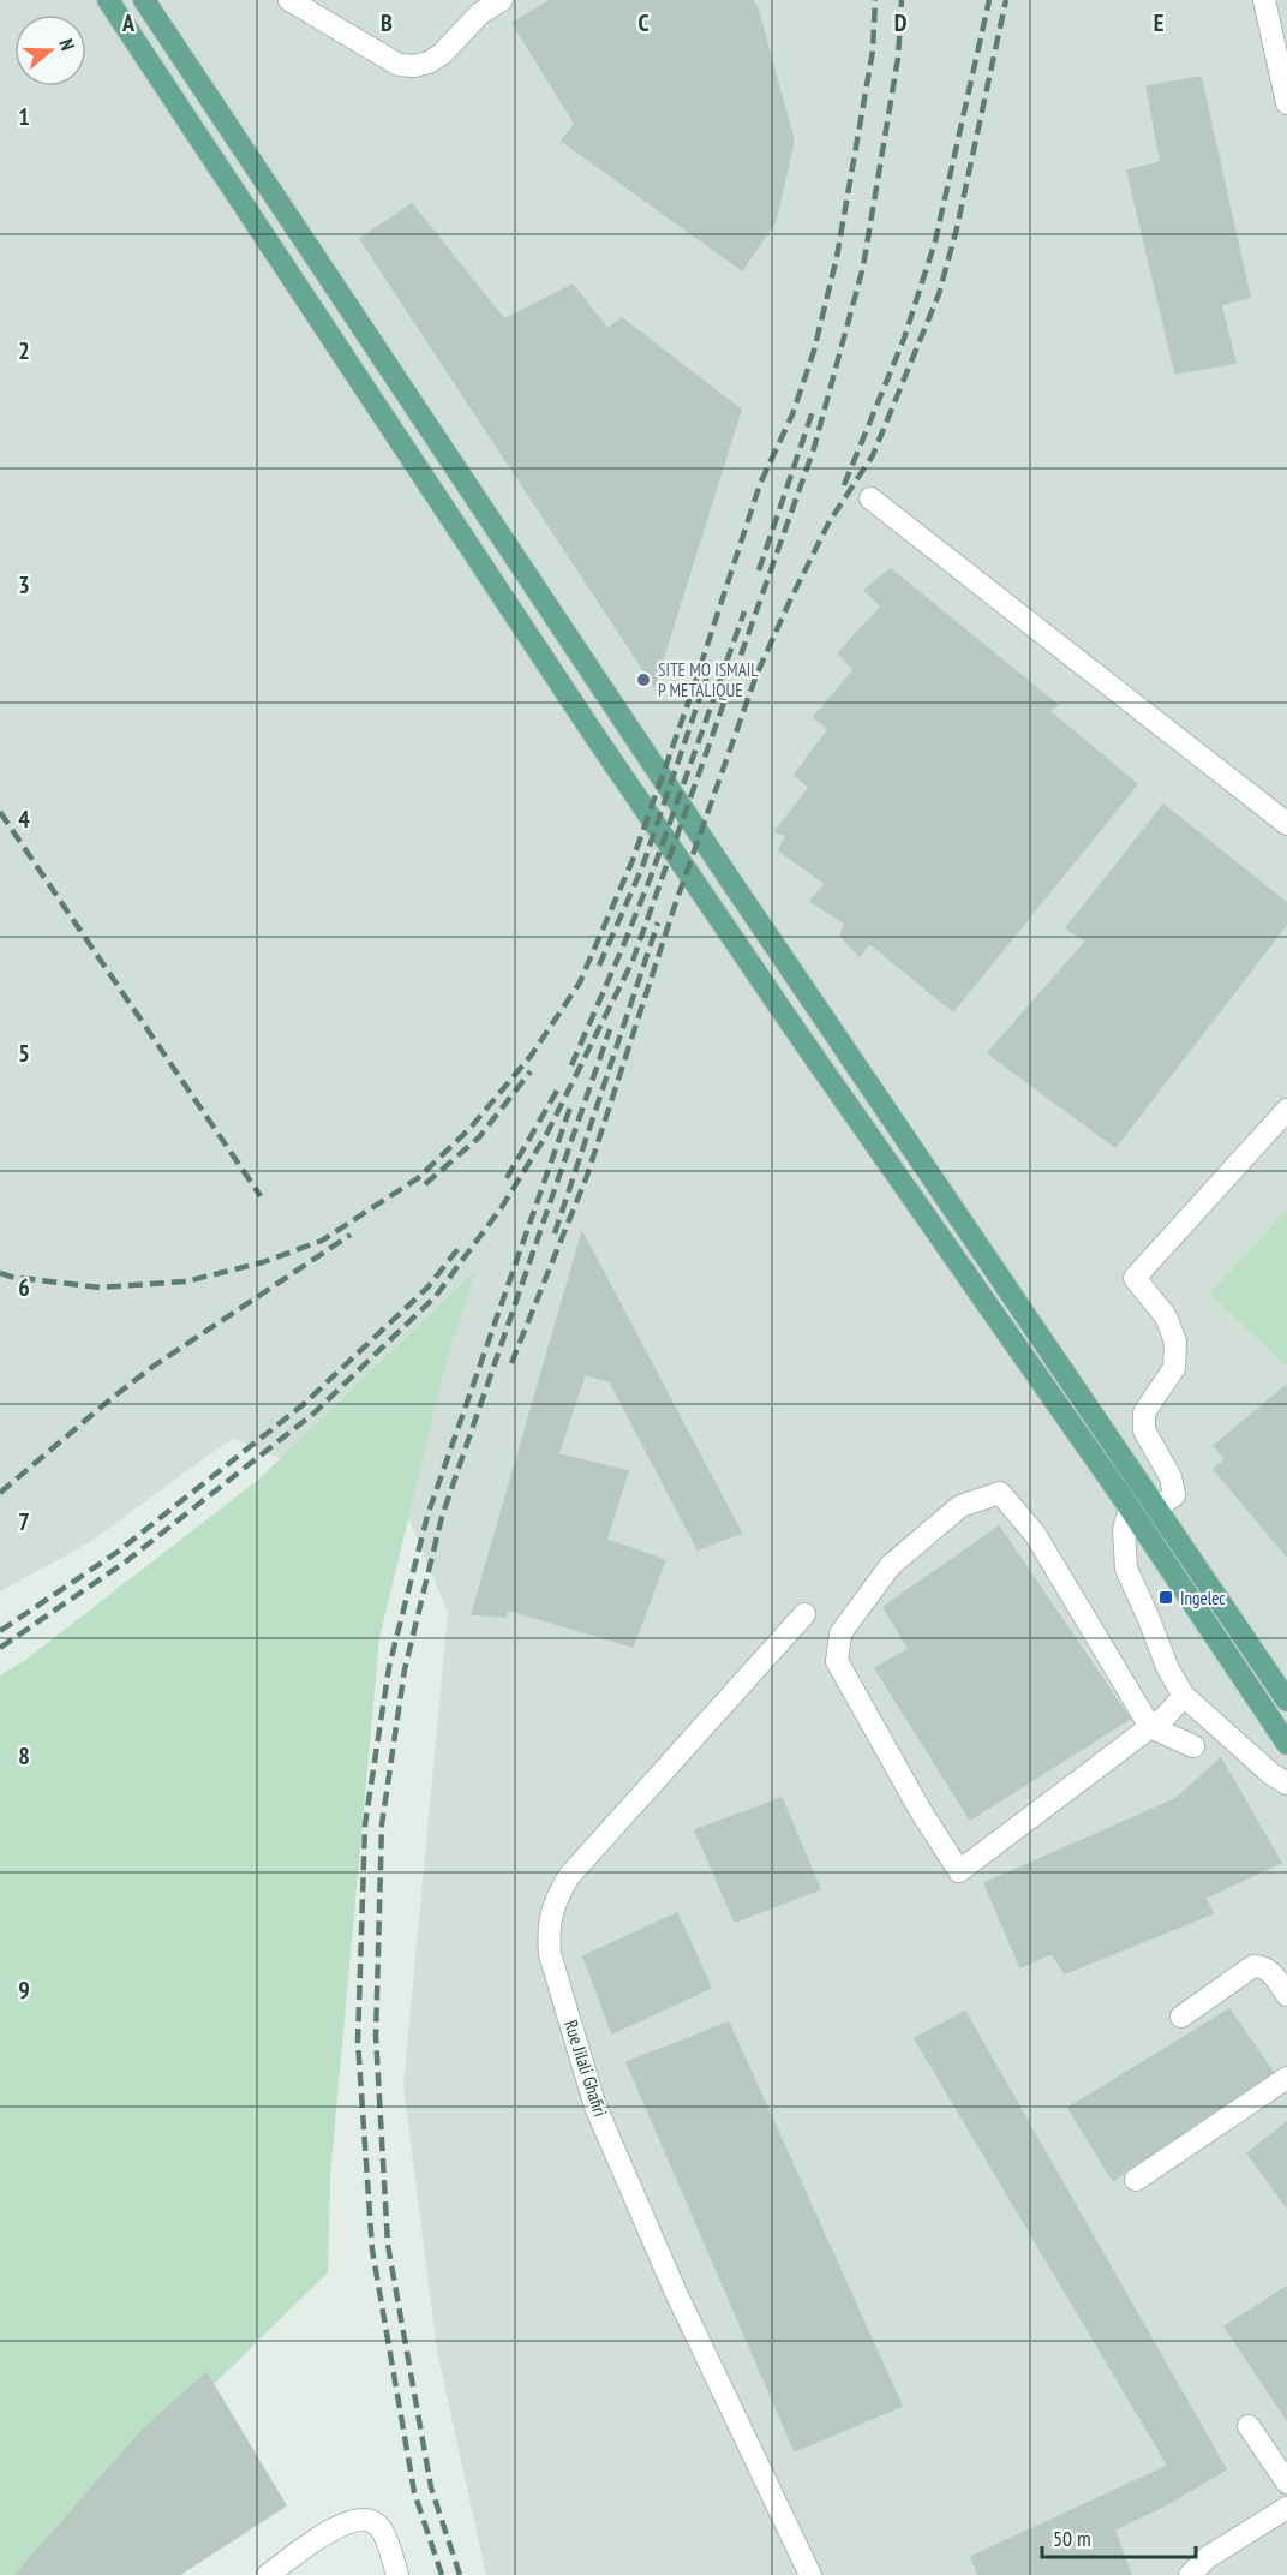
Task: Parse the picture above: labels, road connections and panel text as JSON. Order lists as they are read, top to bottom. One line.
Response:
{"streets":{"street":["Rue Jilali Ghafiri"]},"places":{"other":["SITE MO ISMAIL P METALIQUE"],"transit":["Ingelec"]},"scale_bar":"50 m","north":"right","grid":{"columns":["A","B","C","D","E"],"rows":["1","2","3","4","5","6","7","8","9"]}}
